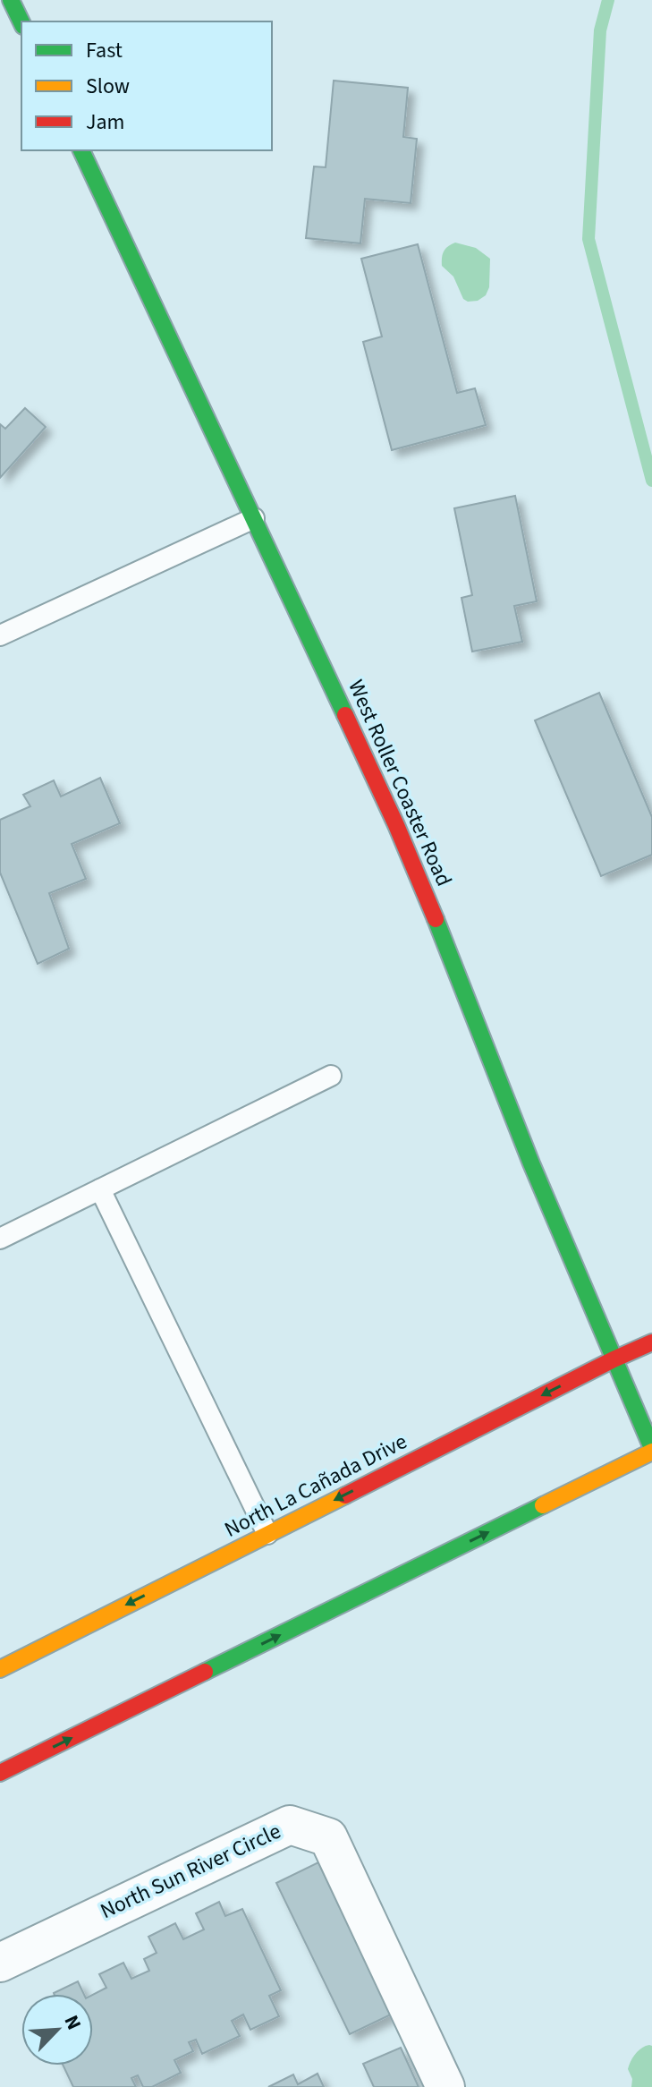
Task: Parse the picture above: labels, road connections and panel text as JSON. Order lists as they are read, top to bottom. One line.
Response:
{"streets":{"main road":["West Roller Coaster Road","North La Cañada Drive"],"street":["North Sun River Circle"]},"crossings":[["West Roller Coaster Road","North La Cañada Drive"]],"legend":["Fast","Slow","Jam"],"north":"top right"}
